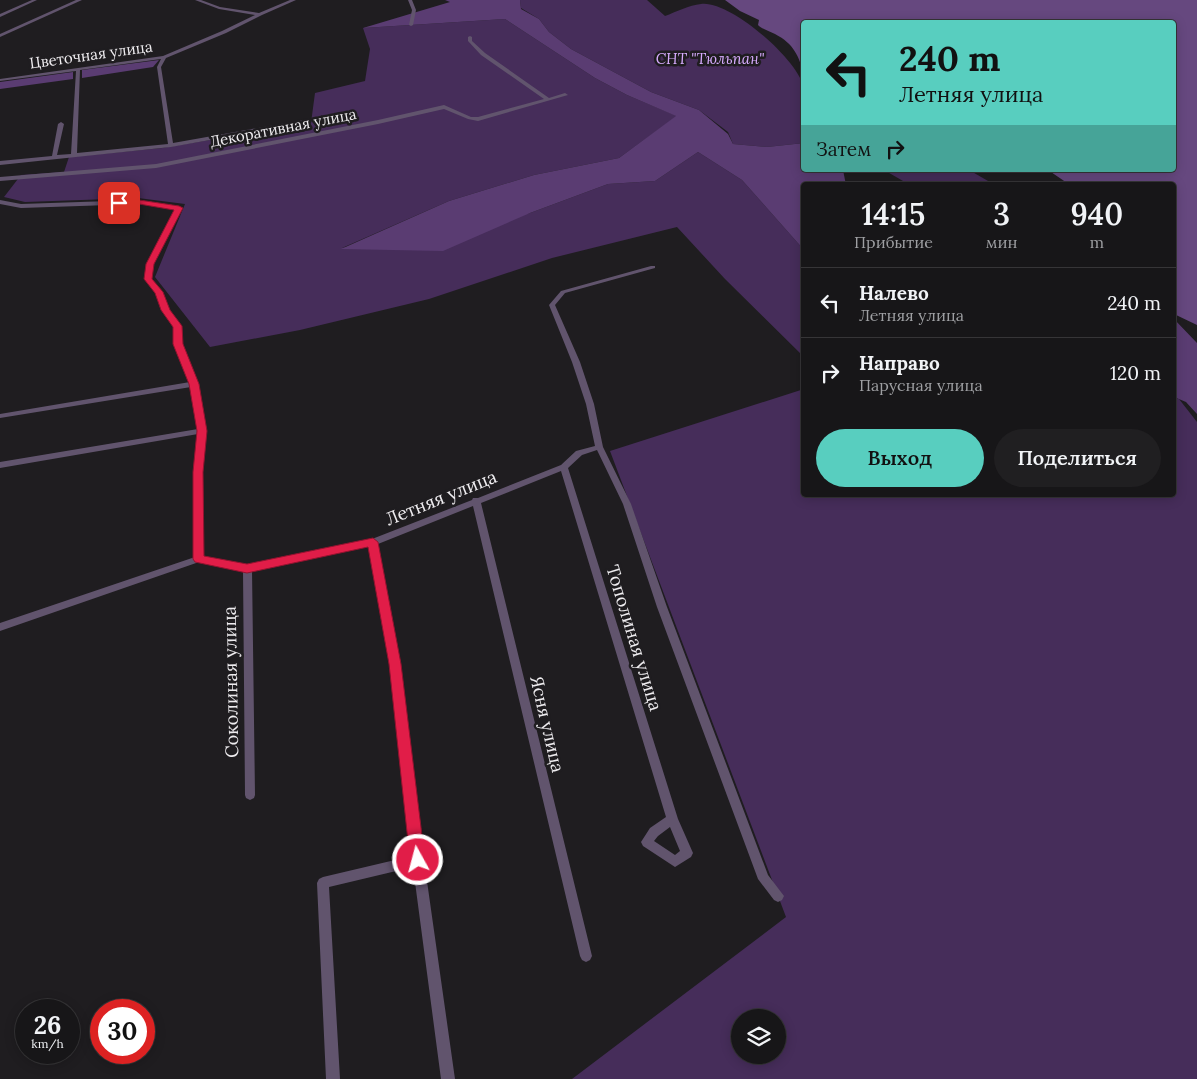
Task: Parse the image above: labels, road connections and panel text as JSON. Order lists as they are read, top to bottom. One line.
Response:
{"streets":{"street":["Цветочная улица","Декоративная улица","Летняя улица","Тополиная улица","Соколиная улица","Ясня улица"]},"crossings":[["Летняя улица","Тополиная улица"],["Летняя улица","Соколиная улица"],["Летняя улица","Ясня улица"]],"parks":["СНТ \"Тюльпан\""],"page":{"turn":["240 m","Летняя улица"],"then":"Затем","eta":["14:15","Прибытие","3","мин","940","m"],"list":[{"name":"Налево","note":"Летняя улица","value":"240 m"},{"name":"Направо","note":"Парусная улица","value":"120 m"}],"buttons":["Выход","Поделиться"],"speed":"26 km/h","limit":"30"}}
